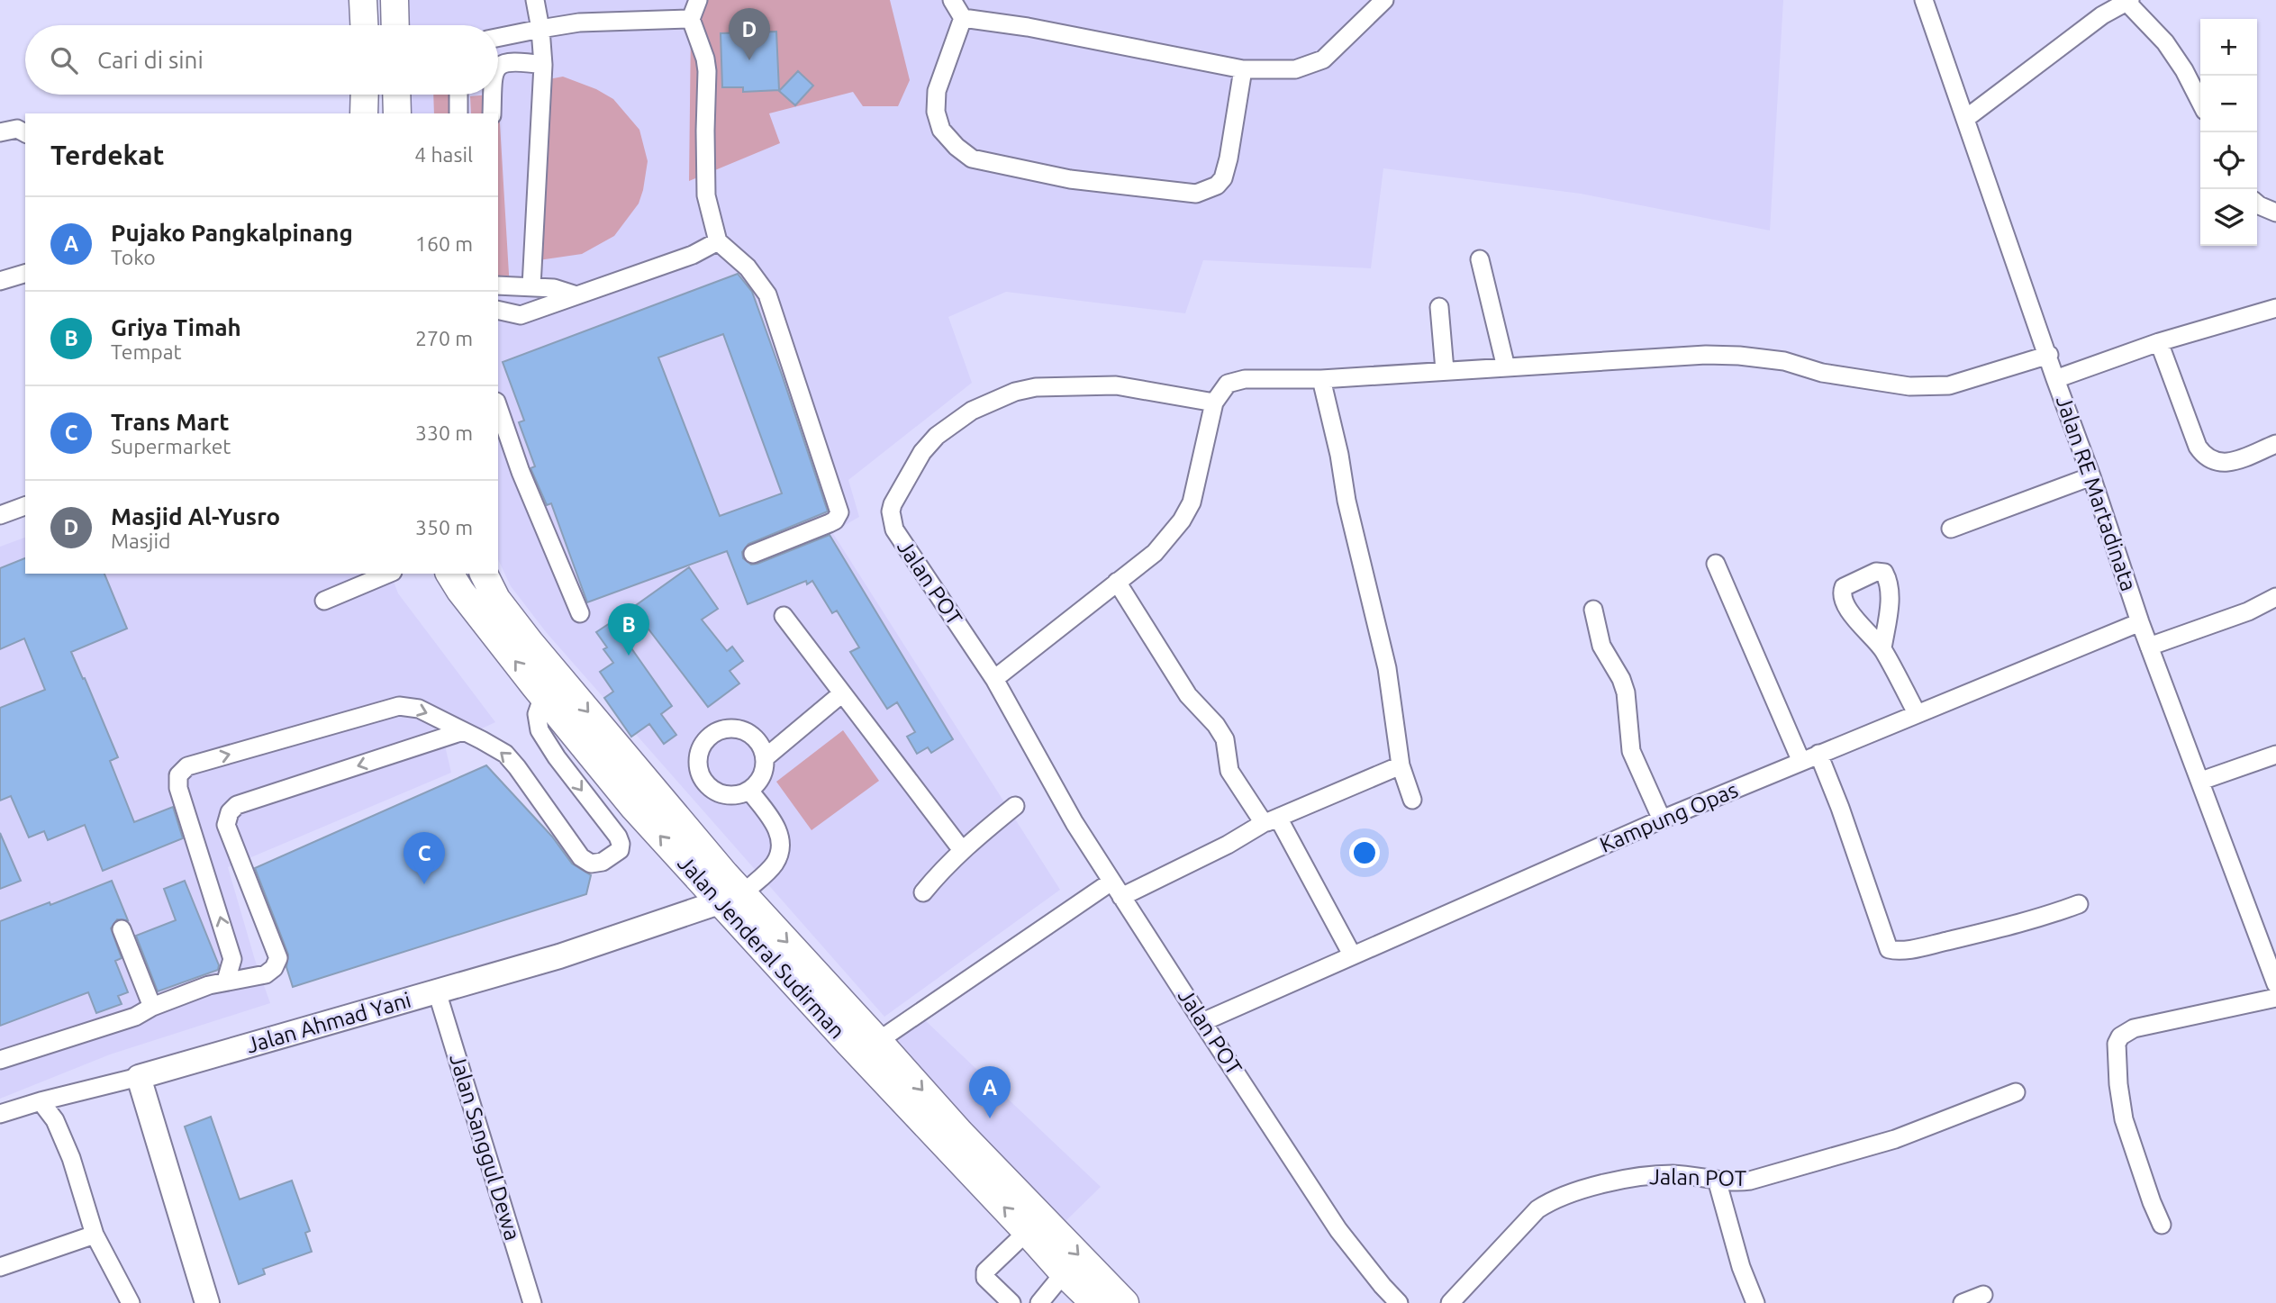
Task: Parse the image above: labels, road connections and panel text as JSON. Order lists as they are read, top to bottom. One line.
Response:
{"streets":{"highway":["Jalan Jenderal Sudirman"],"main road":["Jalan Ahmad Yani"],"street":["Jalan RE Martadinata","Jalan POT","Kampung Opas","Jalan Sanggul Dewa"]},"crossings":[["Jalan RE Martadinata","Kampung Opas"],["Jalan POT","Kampung Opas"],["Jalan Jenderal Sudirman","Jalan Ahmad Yani"],["Jalan Ahmad Yani","Jalan Sanggul Dewa"]],"page":{"pins":["D","B","C","A"],"map_buttons":["+","−"],"search":"Cari di sini","heading":["Terdekat","4 hasil"],"list":[{"mark":"A","name":"Pujako Pangkalpinang","note":"Toko","value":"160 m"},{"mark":"B","name":"Griya Timah","note":"Tempat","value":"270 m"},{"mark":"C","name":"Trans Mart","note":"Supermarket","value":"330 m"},{"mark":"D","name":"Masjid Al-Yusro","note":"Masjid","value":"350 m"}]}}
